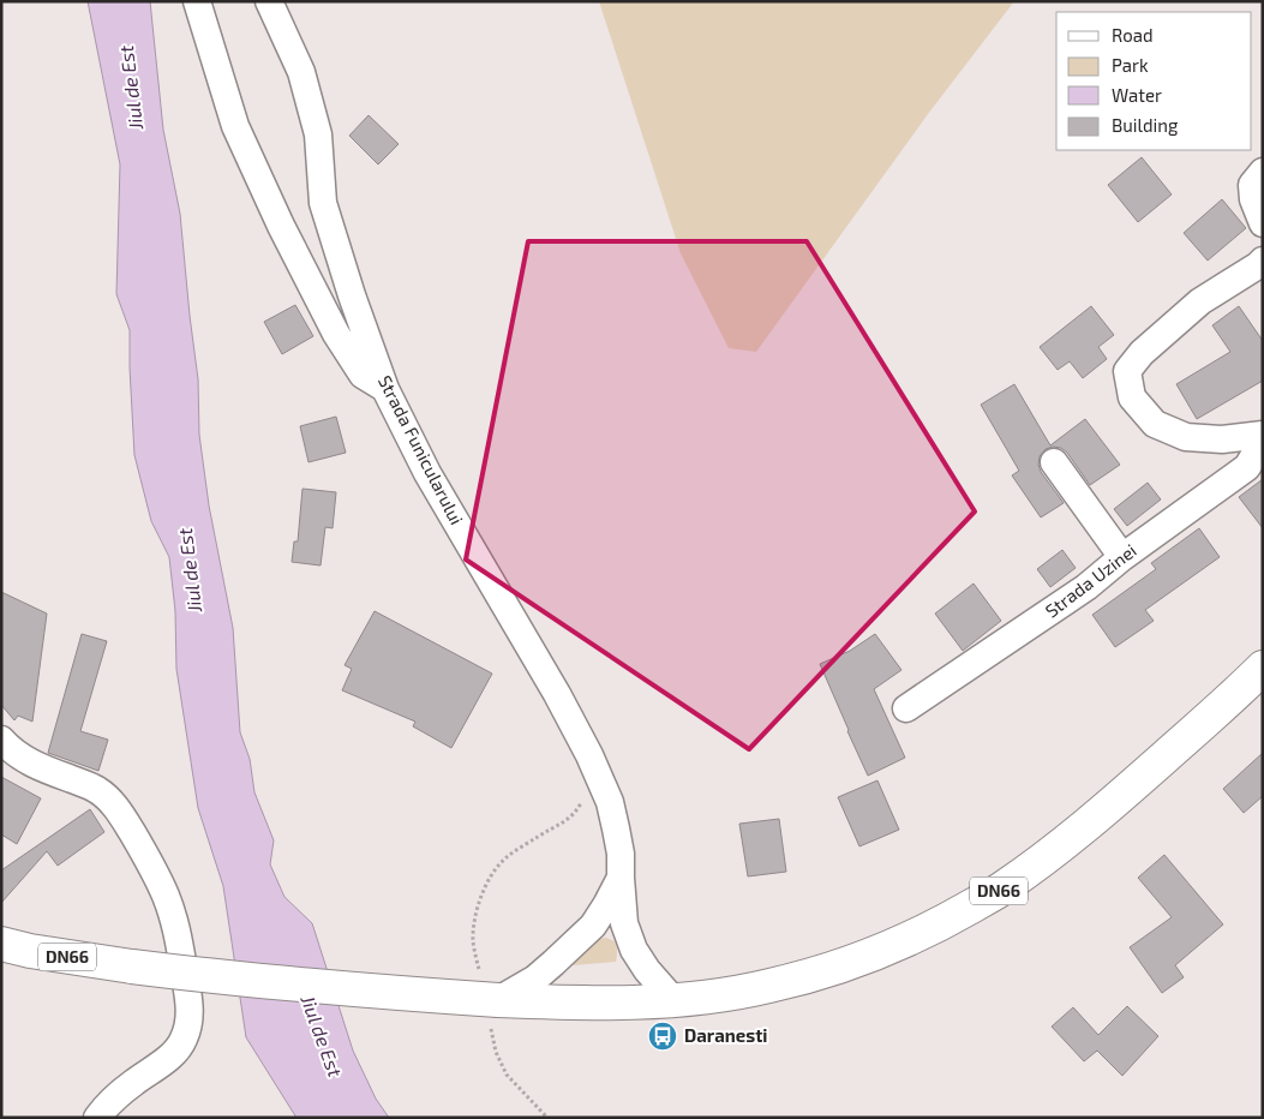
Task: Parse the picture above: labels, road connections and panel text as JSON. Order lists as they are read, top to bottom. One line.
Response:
{"streets":{"main road":["DN66"],"street":["Strada Funicularului","Strada Uzinei"]},"crossings":[["Strada Funicularului","DN66"]],"water":["Jiul de Est"],"places":{"bus stop":["Daranesti"]},"legend":["Road","Park","Water","Building"]}
